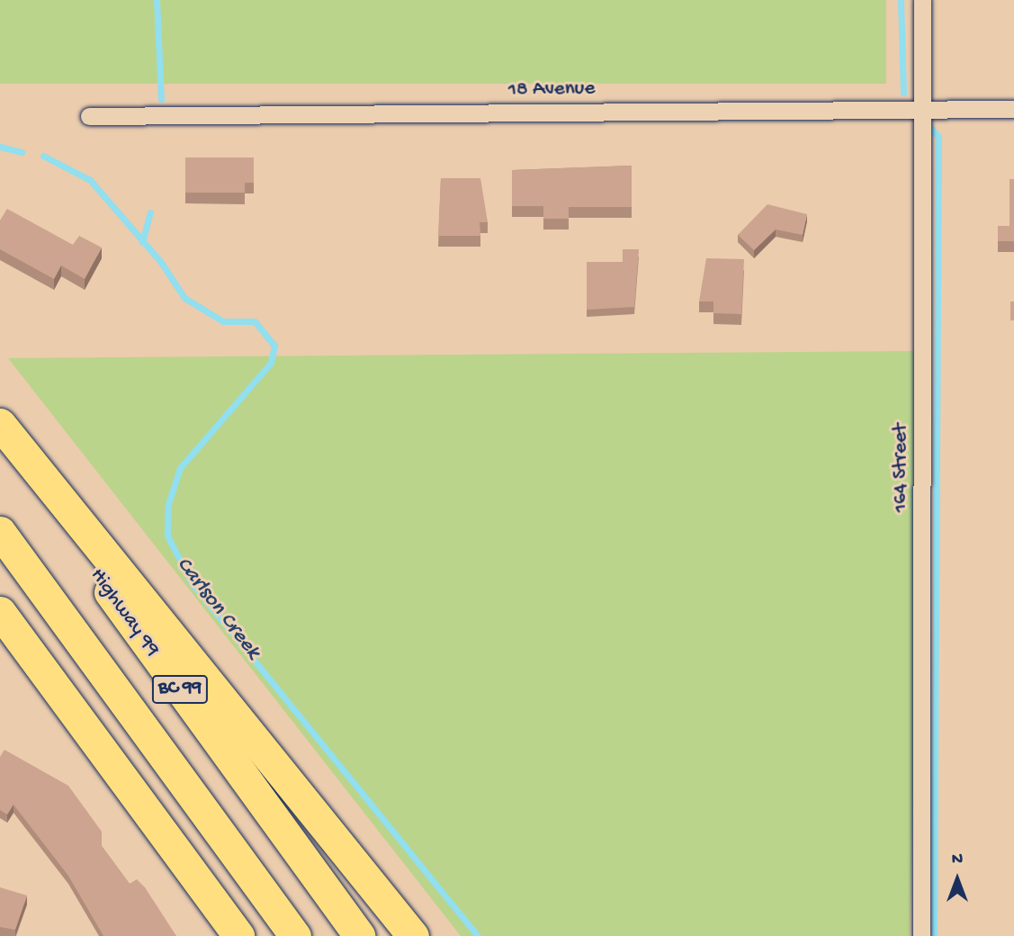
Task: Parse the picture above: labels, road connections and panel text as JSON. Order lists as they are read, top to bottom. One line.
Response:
{"streets":{"highway":["Highway 99","BC 99"],"street":["18 Avenue","164 Street"]},"crossings":[["18 Avenue","164 Street"]],"water":["Carlson Creek"],"north":"top"}
